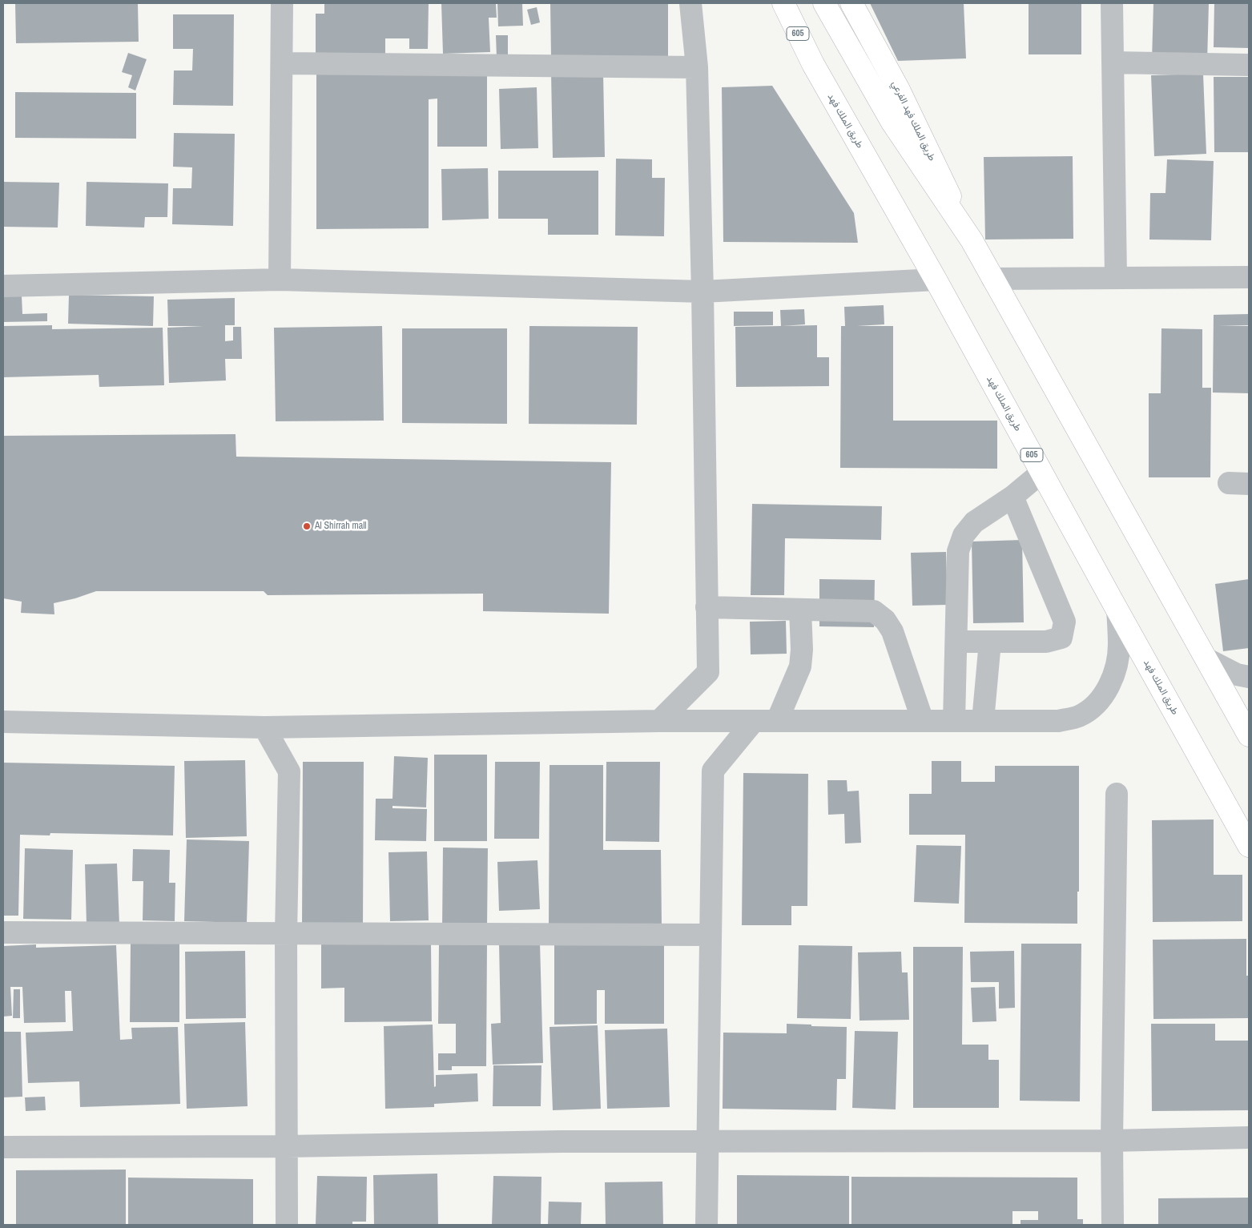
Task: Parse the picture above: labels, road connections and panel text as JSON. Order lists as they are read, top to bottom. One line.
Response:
{"streets":{"main road":["605","طريق الملك فهد","طريق الملك فهد الفرعي"]},"places":["Al Shirrah mall"]}
